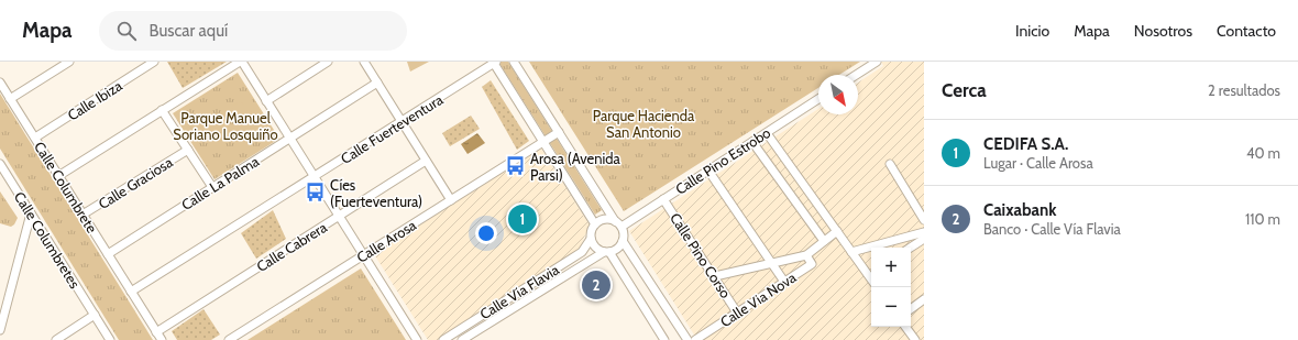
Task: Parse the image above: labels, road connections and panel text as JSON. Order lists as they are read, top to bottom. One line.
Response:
{"streets":{"street":["Calle Ibiza","Calle Fuerteventura","Calle Pino Estrobo","Calle Graciosa","Calle La Palma","Calle Columbrete","Calle Columbretes","Calle Arosa","Calle Cabrera","Calle Pino Corso","Calle Vía Flavia","Calle Via Nova"]},"crossings":[["Calle Ibiza","Calle Columbrete"],["Calle Fuerteventura","Calle Columbrete"],["Calle Pino Estrobo","Calle Pino Corso"],["Calle Pino Estrobo","Calle Vía Flavia"],["Calle Graciosa","Calle Columbrete"],["Calle La Palma","Calle Columbrete"],["Calle Columbrete","Calle Cabrera"],["Calle Pino Corso","Calle Via Nova"]],"parks":["Parque Hacienda San Antonio","Parque Manuel Soriano Losquiño"],"places":{"bus stop":["Arosa (Avenida Parsi)","Cíes (Fuerteventura)"]},"north":"bottom right","page":{"header":"Mapa","search":"Buscar aquí","nav":["Inicio","Mapa","Nosotros","Contacto"],"heading":["Cerca","2 resultados"],"list":[{"mark":"1","name":"CEDIFA S.A.","note":"Lugar · Calle Arosa","value":"40 m"},{"mark":"2","name":"Caixabank","note":"Banco · Calle Vía Flavia","value":"110 m"}],"pins":["1","2"],"map_buttons":["+","−"]}}
